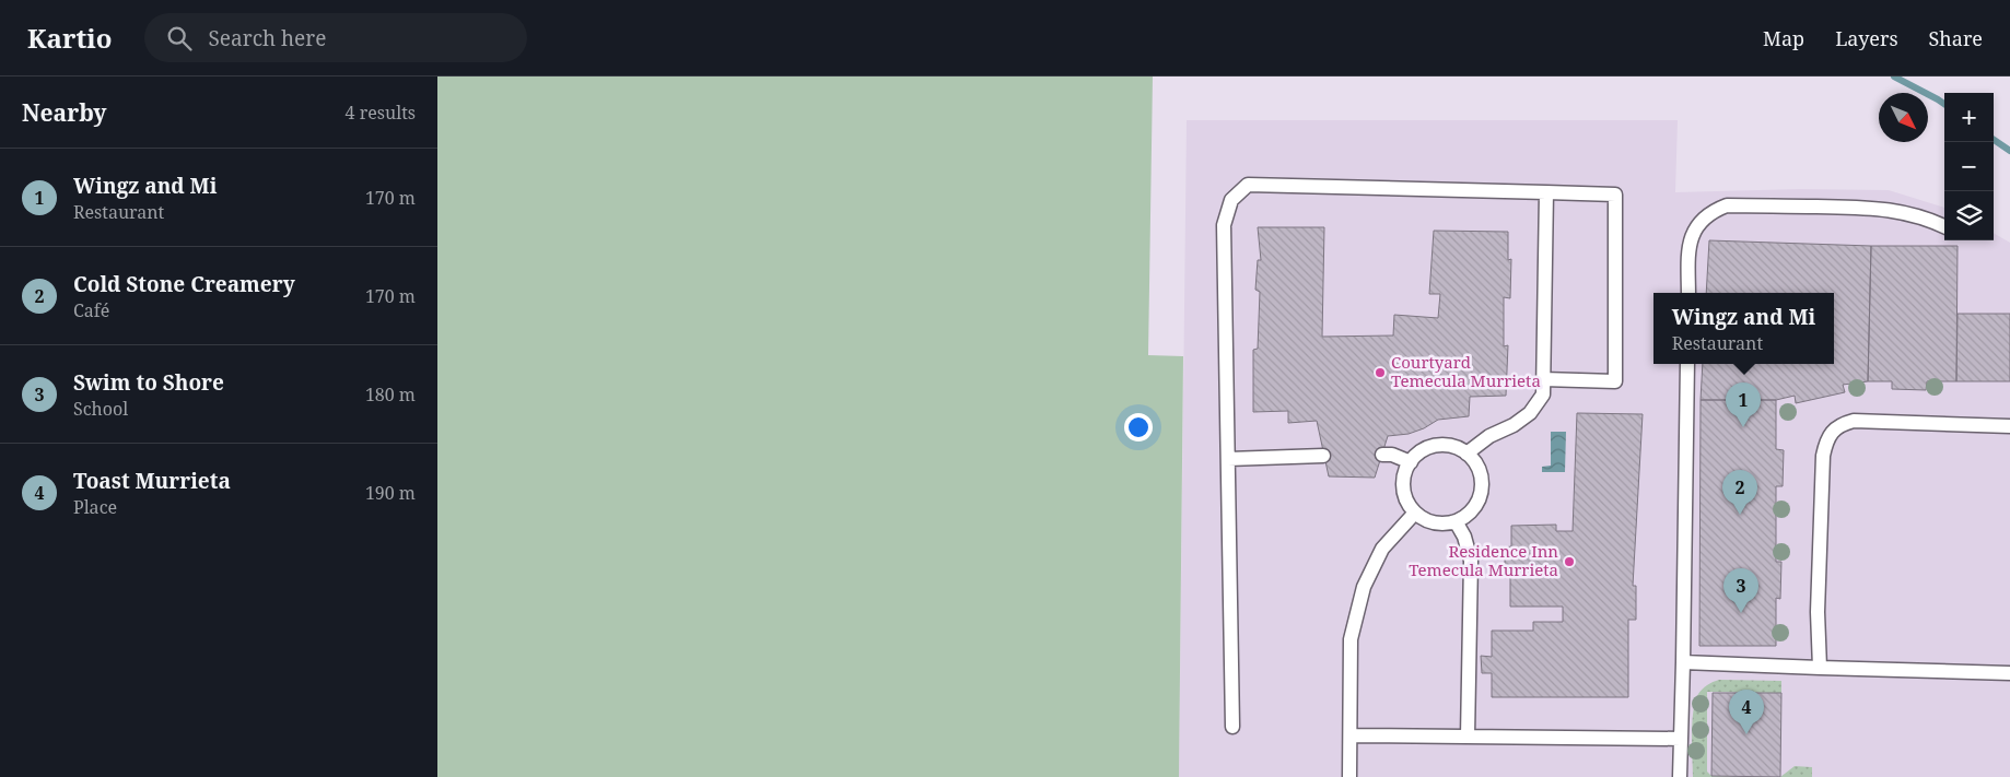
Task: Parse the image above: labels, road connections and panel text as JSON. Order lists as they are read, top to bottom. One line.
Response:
{"places":["Courtyard Temecula Murrieta","Residence Inn Temecula Murrieta"],"north":"bottom right","page":{"header":"Kartio","search":"Search here","nav":["Map","Layers","Share"],"heading":["Nearby","4 results"],"map_buttons":["+","−"],"list":[{"mark":"1","name":"Wingz and Mi","note":"Restaurant","value":"170 m"},{"mark":"2","name":"Cold Stone Creamery","note":"Café","value":"170 m"},{"mark":"3","name":"Swim to Shore","note":"School","value":"180 m"},{"mark":"4","name":"Toast Murrieta","note":"Place","value":"190 m"}],"popup":["Wingz and Mi","Restaurant"],"pins":["1","2","3","4"]}}
